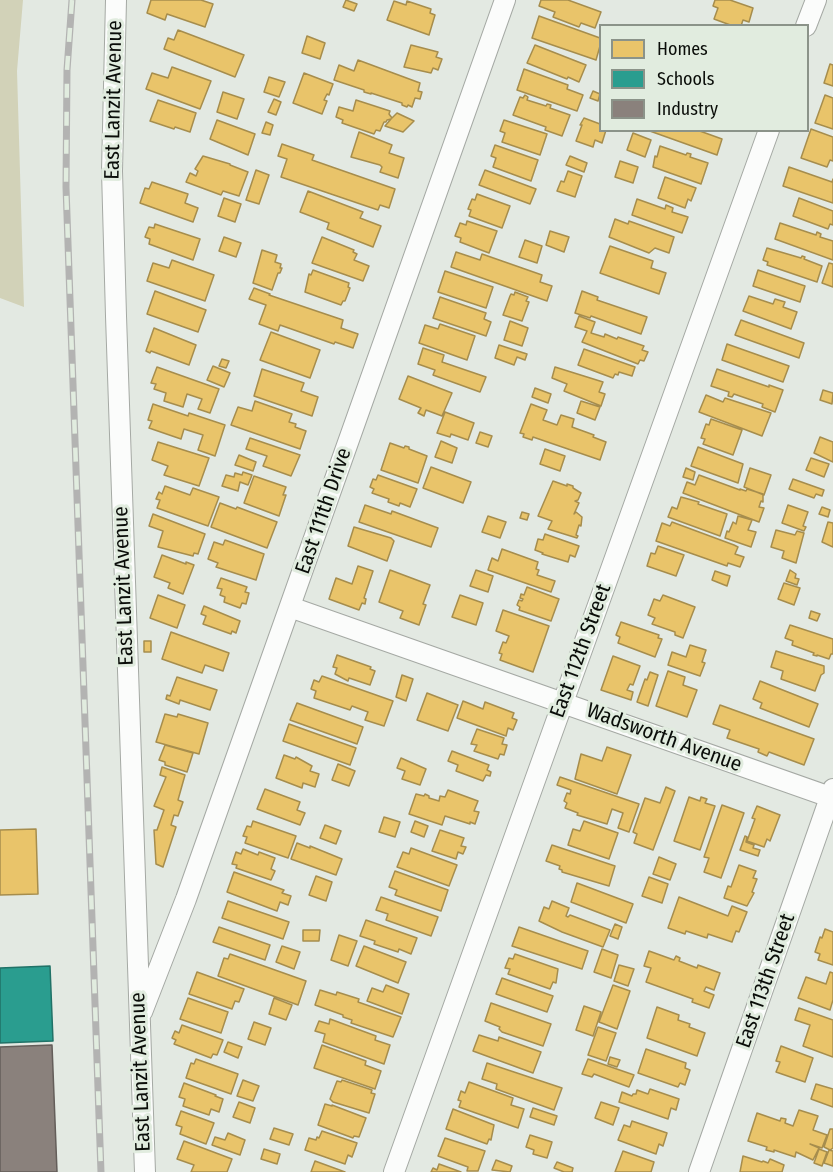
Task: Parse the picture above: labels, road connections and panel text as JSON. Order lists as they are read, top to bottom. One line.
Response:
{"streets":{"street":["East Lanzit Avenue","East 111th Drive","East 112th Street","Wadsworth Avenue","East 113th Street"]},"crossings":[["East Lanzit Avenue","East 111th Drive"],["East 111th Drive","Wadsworth Avenue"],["East 112th Street","Wadsworth Avenue"],["Wadsworth Avenue","East 113th Street"]],"legend":["Homes","Schools","Industry"]}
